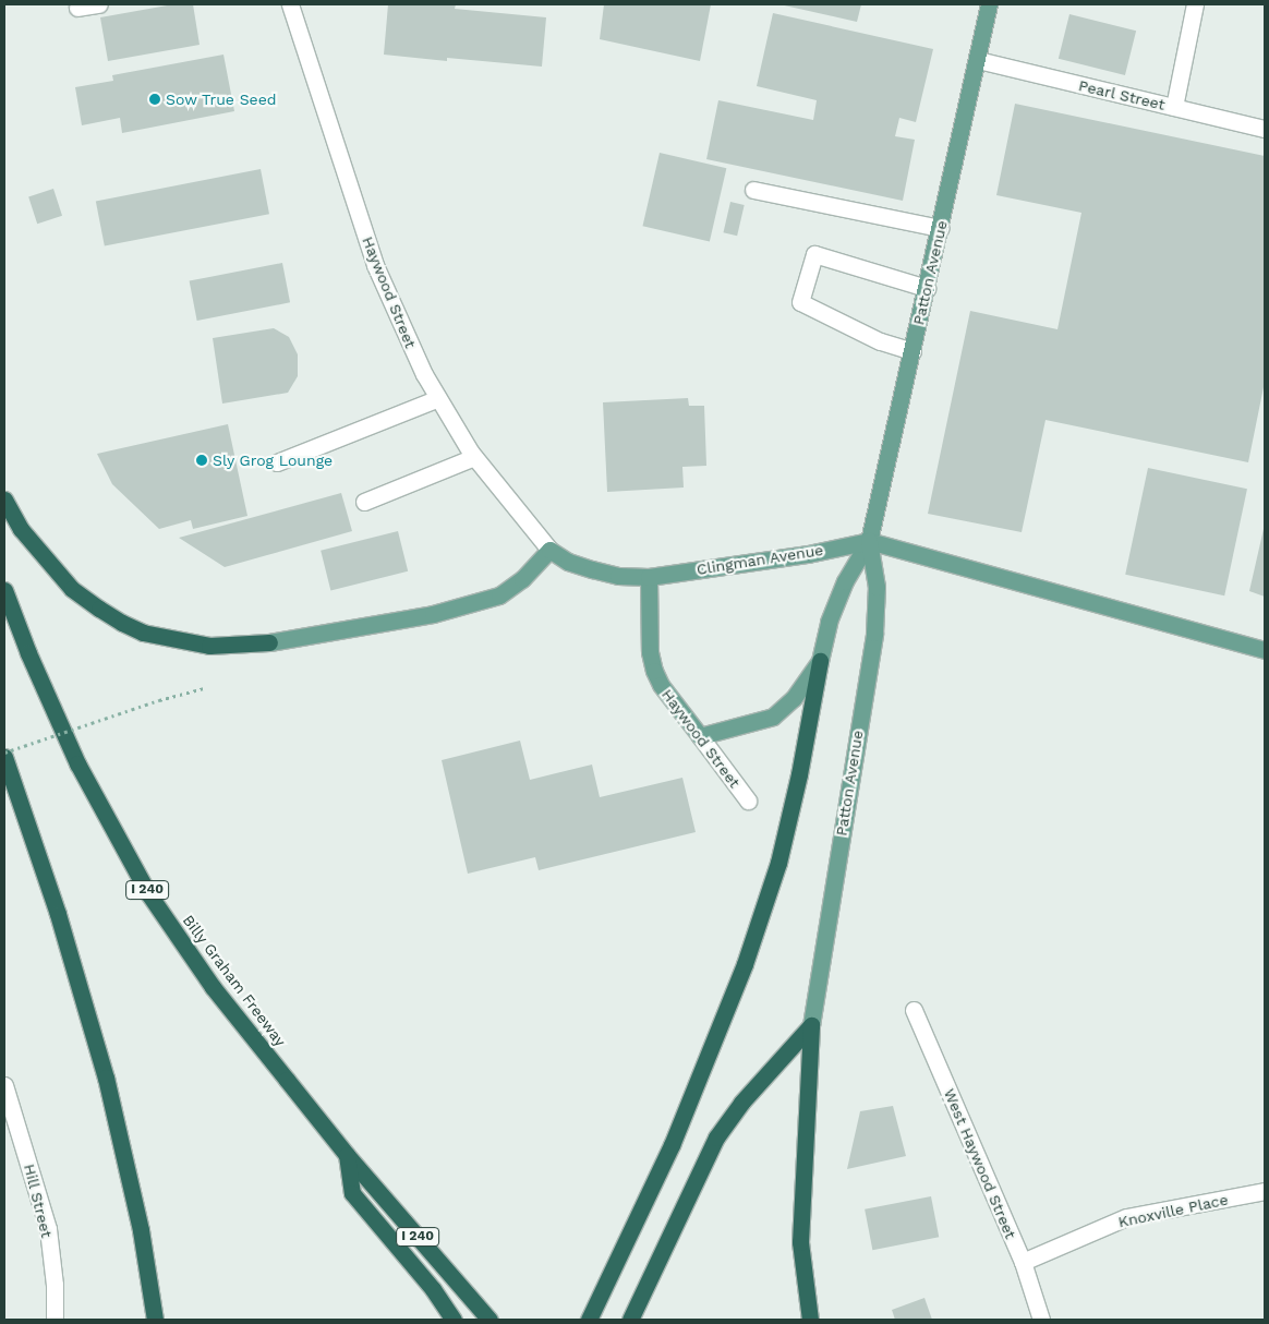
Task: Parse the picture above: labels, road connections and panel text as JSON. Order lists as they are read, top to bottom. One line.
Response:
{"streets":{"highway":["I 240","Billy Graham Freeway"],"main road":["Patton Avenue","Haywood Street","Clingman Avenue"],"street":["Pearl Street","West Haywood Street","Hill Street","Knoxville Place"]},"crossings":[["Pearl Street","Patton Avenue"],["Patton Avenue","Clingman Avenue"],["Haywood Street","Clingman Avenue"],["West Haywood Street","Knoxville Place"]],"places":["Sow True Seed","Sly Grog Lounge"]}
